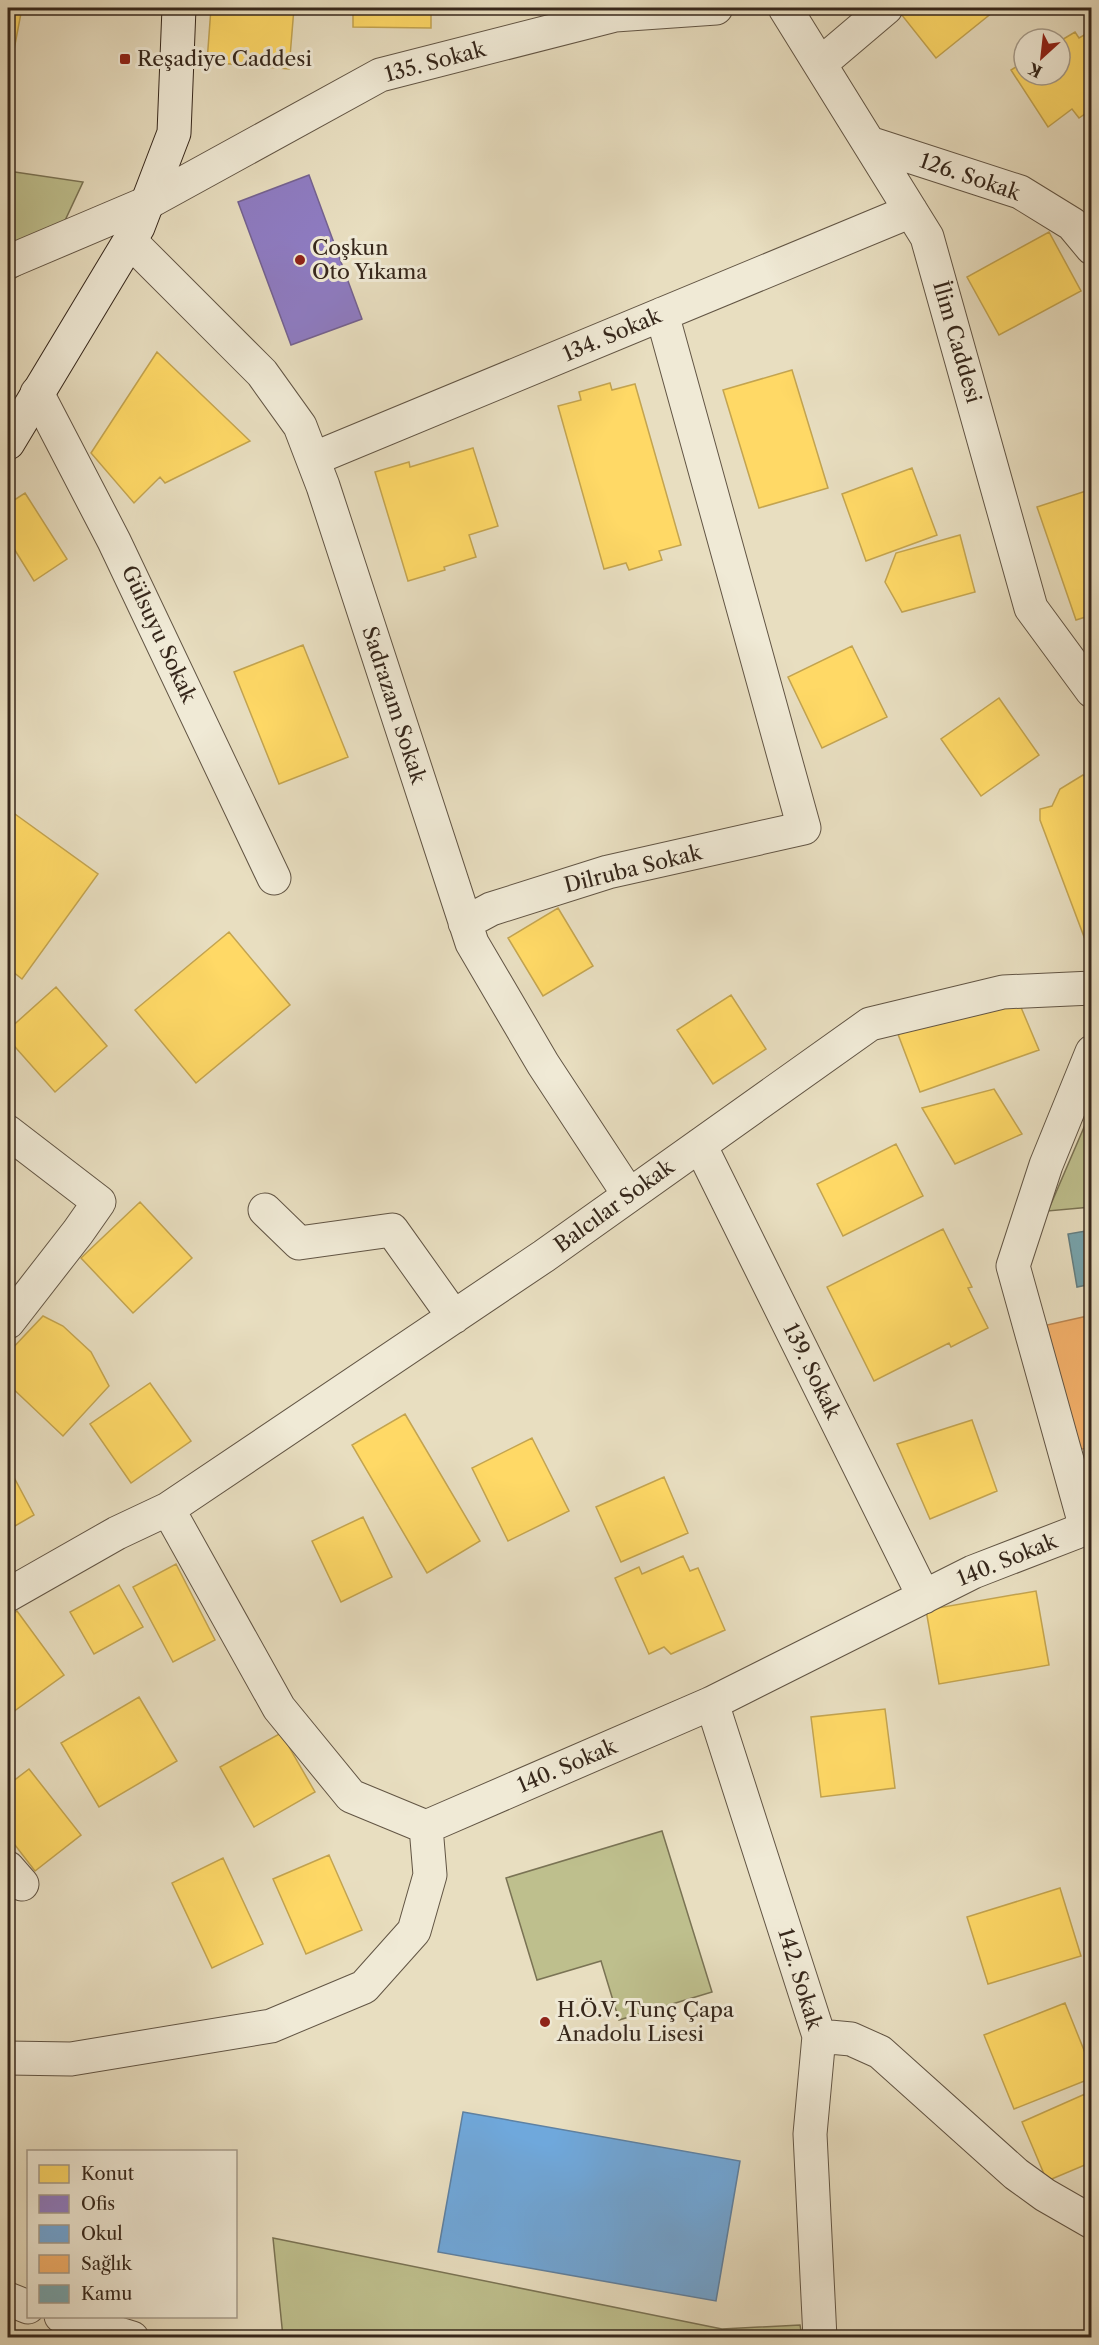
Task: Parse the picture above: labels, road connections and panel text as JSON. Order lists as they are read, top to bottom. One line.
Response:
{"streets":{"street":["135. Sokak","126. Sokak","134. Sokak","İlim Caddesi","Gülsuyu Sokak","Sadrazam Sokak","Dilruba Sokak","Balcılar Sokak","139. Sokak","140. Sokak","142. Sokak"]},"crossings":[["126. Sokak","İlim Caddesi"],["134. Sokak","İlim Caddesi"],["134. Sokak","Sadrazam Sokak"],["134. Sokak","Dilruba Sokak"],["Sadrazam Sokak","Dilruba Sokak"],["Sadrazam Sokak","Balcılar Sokak"],["Balcılar Sokak","139. Sokak"],["139. Sokak","140. Sokak"],["140. Sokak","142. Sokak"]],"places":{"transit":["Reşadiye Caddesi"],"other":["Coşkun Oto Yıkama","H.Ö.V. Tunç Çapa Anadolu Lisesi"]},"legend":["Konut","Ofis","Okul","Sağlık","Kamu"],"north":"bottom left"}
